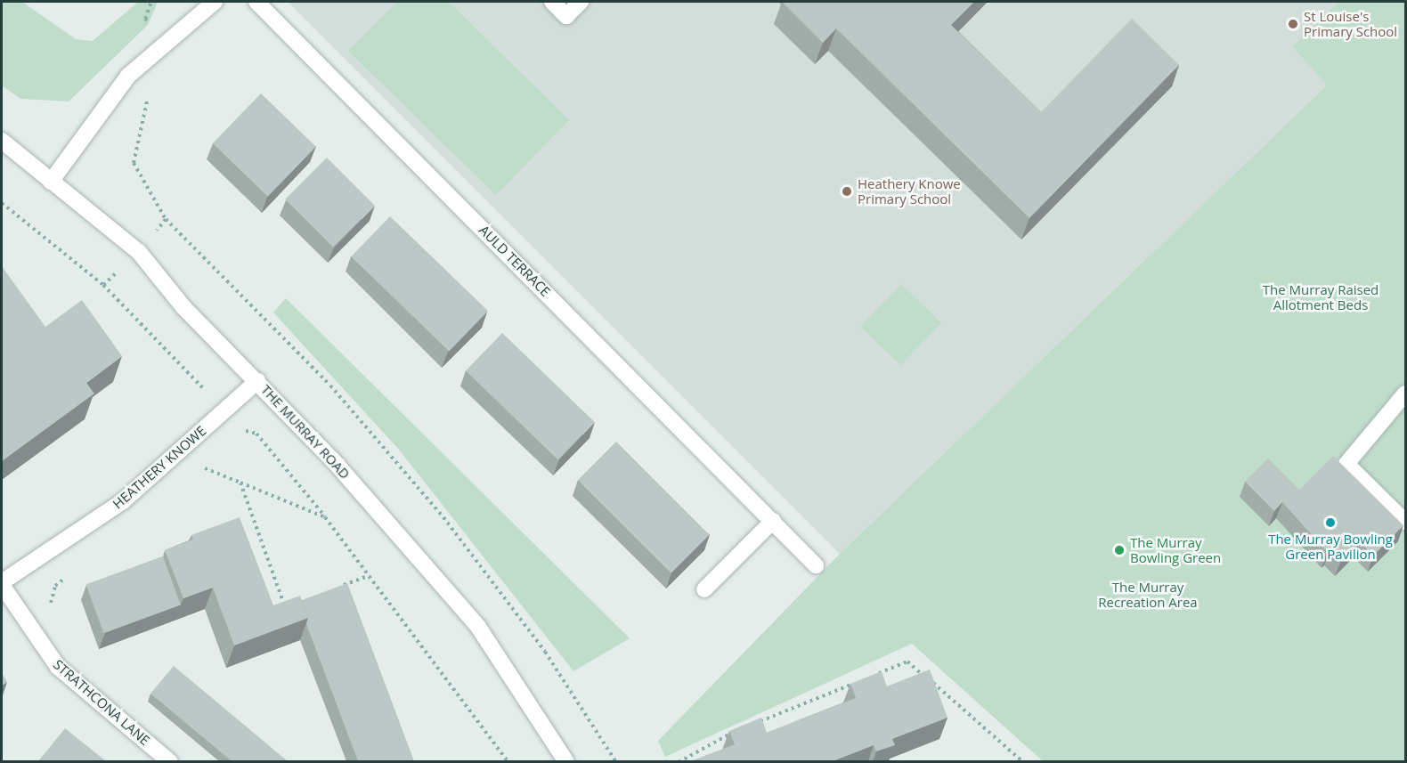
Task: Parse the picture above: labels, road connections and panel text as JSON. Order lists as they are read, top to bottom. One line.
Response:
{"streets":{"street":["AULD TERRACE","THE MURRAY ROAD","HEATHERY KNOWE","STRATHCONA LANE"]},"crossings":[["THE MURRAY ROAD","HEATHERY KNOWE"],["HEATHERY KNOWE","STRATHCONA LANE"]],"parks":["The Murray Raised Allotment Beds","The Murray Recreation Area"],"places":["St Louise's Primary School","Heathery Knowe Primary School","The Murray Bowling Green Pavilion","The Murray Bowling Green"]}
